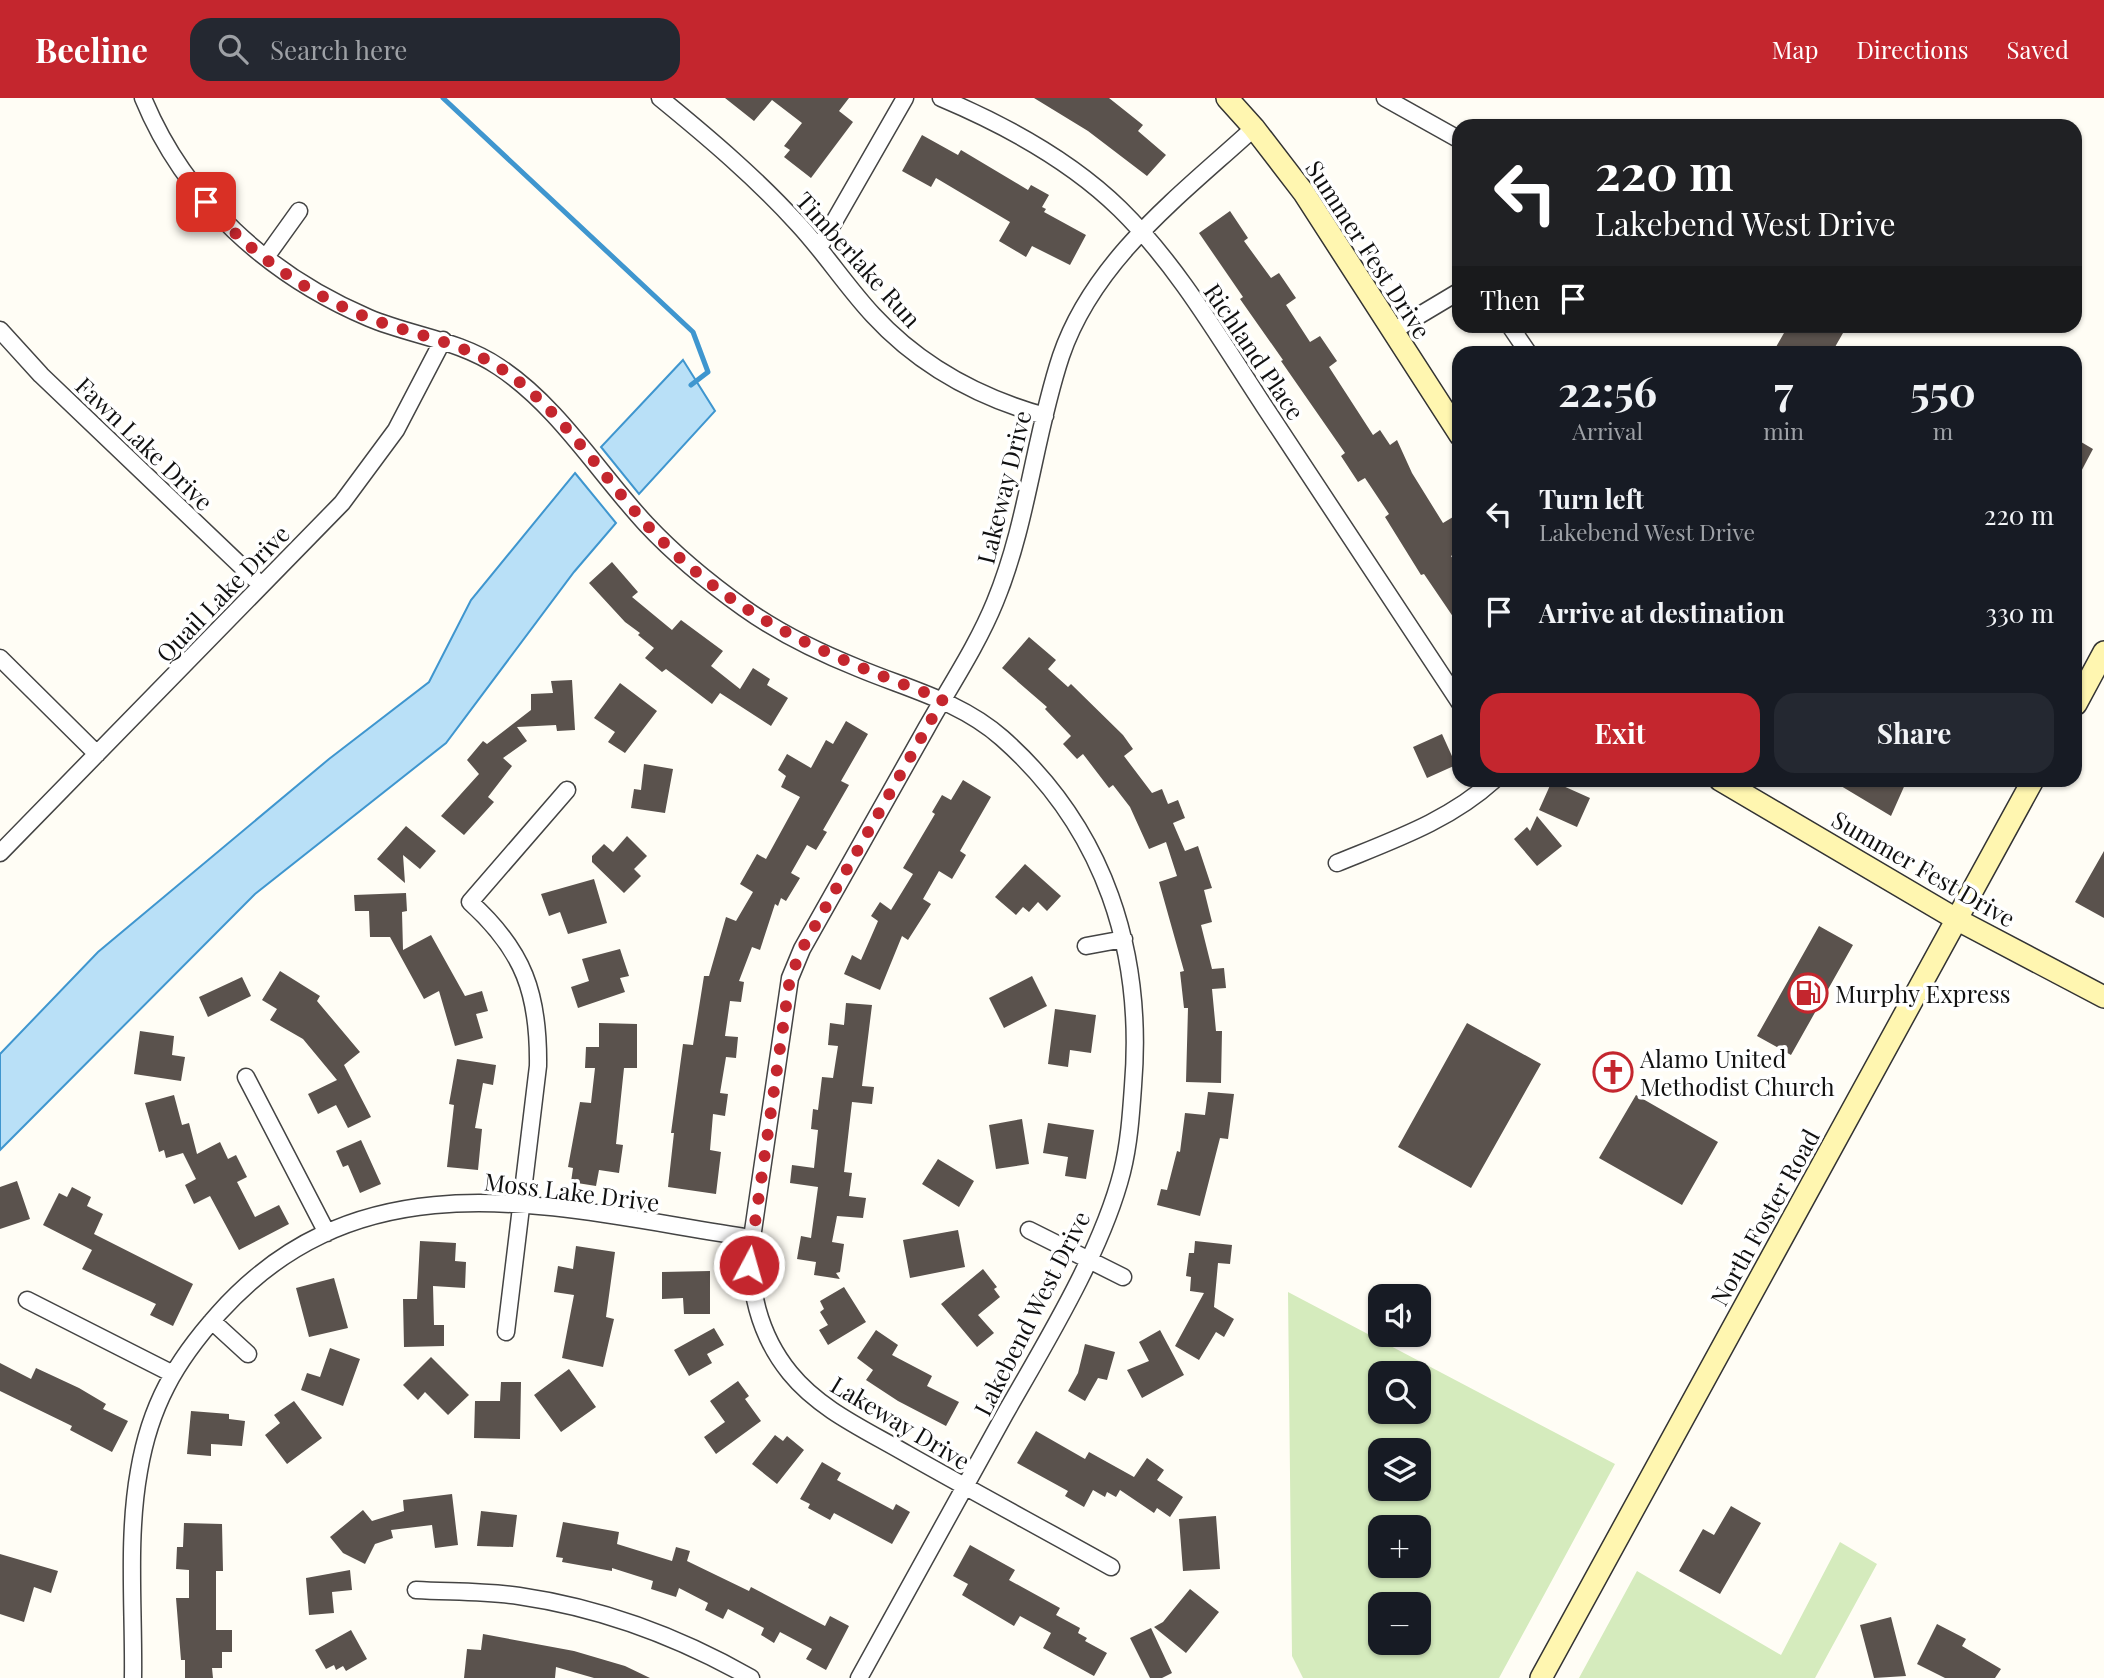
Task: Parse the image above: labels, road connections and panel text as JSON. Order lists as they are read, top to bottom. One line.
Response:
{"streets":{"main road":["Summer Fest Drive","North Foster Road"],"street":["Timberlake Run","Richland Place","Fawn Lake Drive","Lakeway Drive","Quail Lake Drive","Moss Lake Drive","Lakebend West Drive"]},"crossings":[["Summer Fest Drive","Lakeway Drive"],["Summer Fest Drive","North Foster Road"],["Timberlake Run","Lakeway Drive"],["Richland Place","Lakeway Drive"],["Fawn Lake Drive","Quail Lake Drive"],["Lakeway Drive","Moss Lake Drive"],["Lakeway Drive","Lakebend West Drive"],["Quail Lake Drive","Lakebend West Drive"]],"places":{"fuel station":["Murphy Express"],"church":["Alamo United Methodist Church"]},"page":{"header":"Beeline","search":"Search here","nav":["Map","Directions","Saved"],"turn":["220 m","Lakebend West Drive"],"then":"Then","eta":["22:56","Arrival","7","min","550","m"],"list":[{"name":"Turn left","note":"Lakebend West Drive","value":"220 m"},{"name":"Arrive at destination","value":"330 m"}],"buttons":["Exit","Share"],"map_buttons":["+","−"]}}
